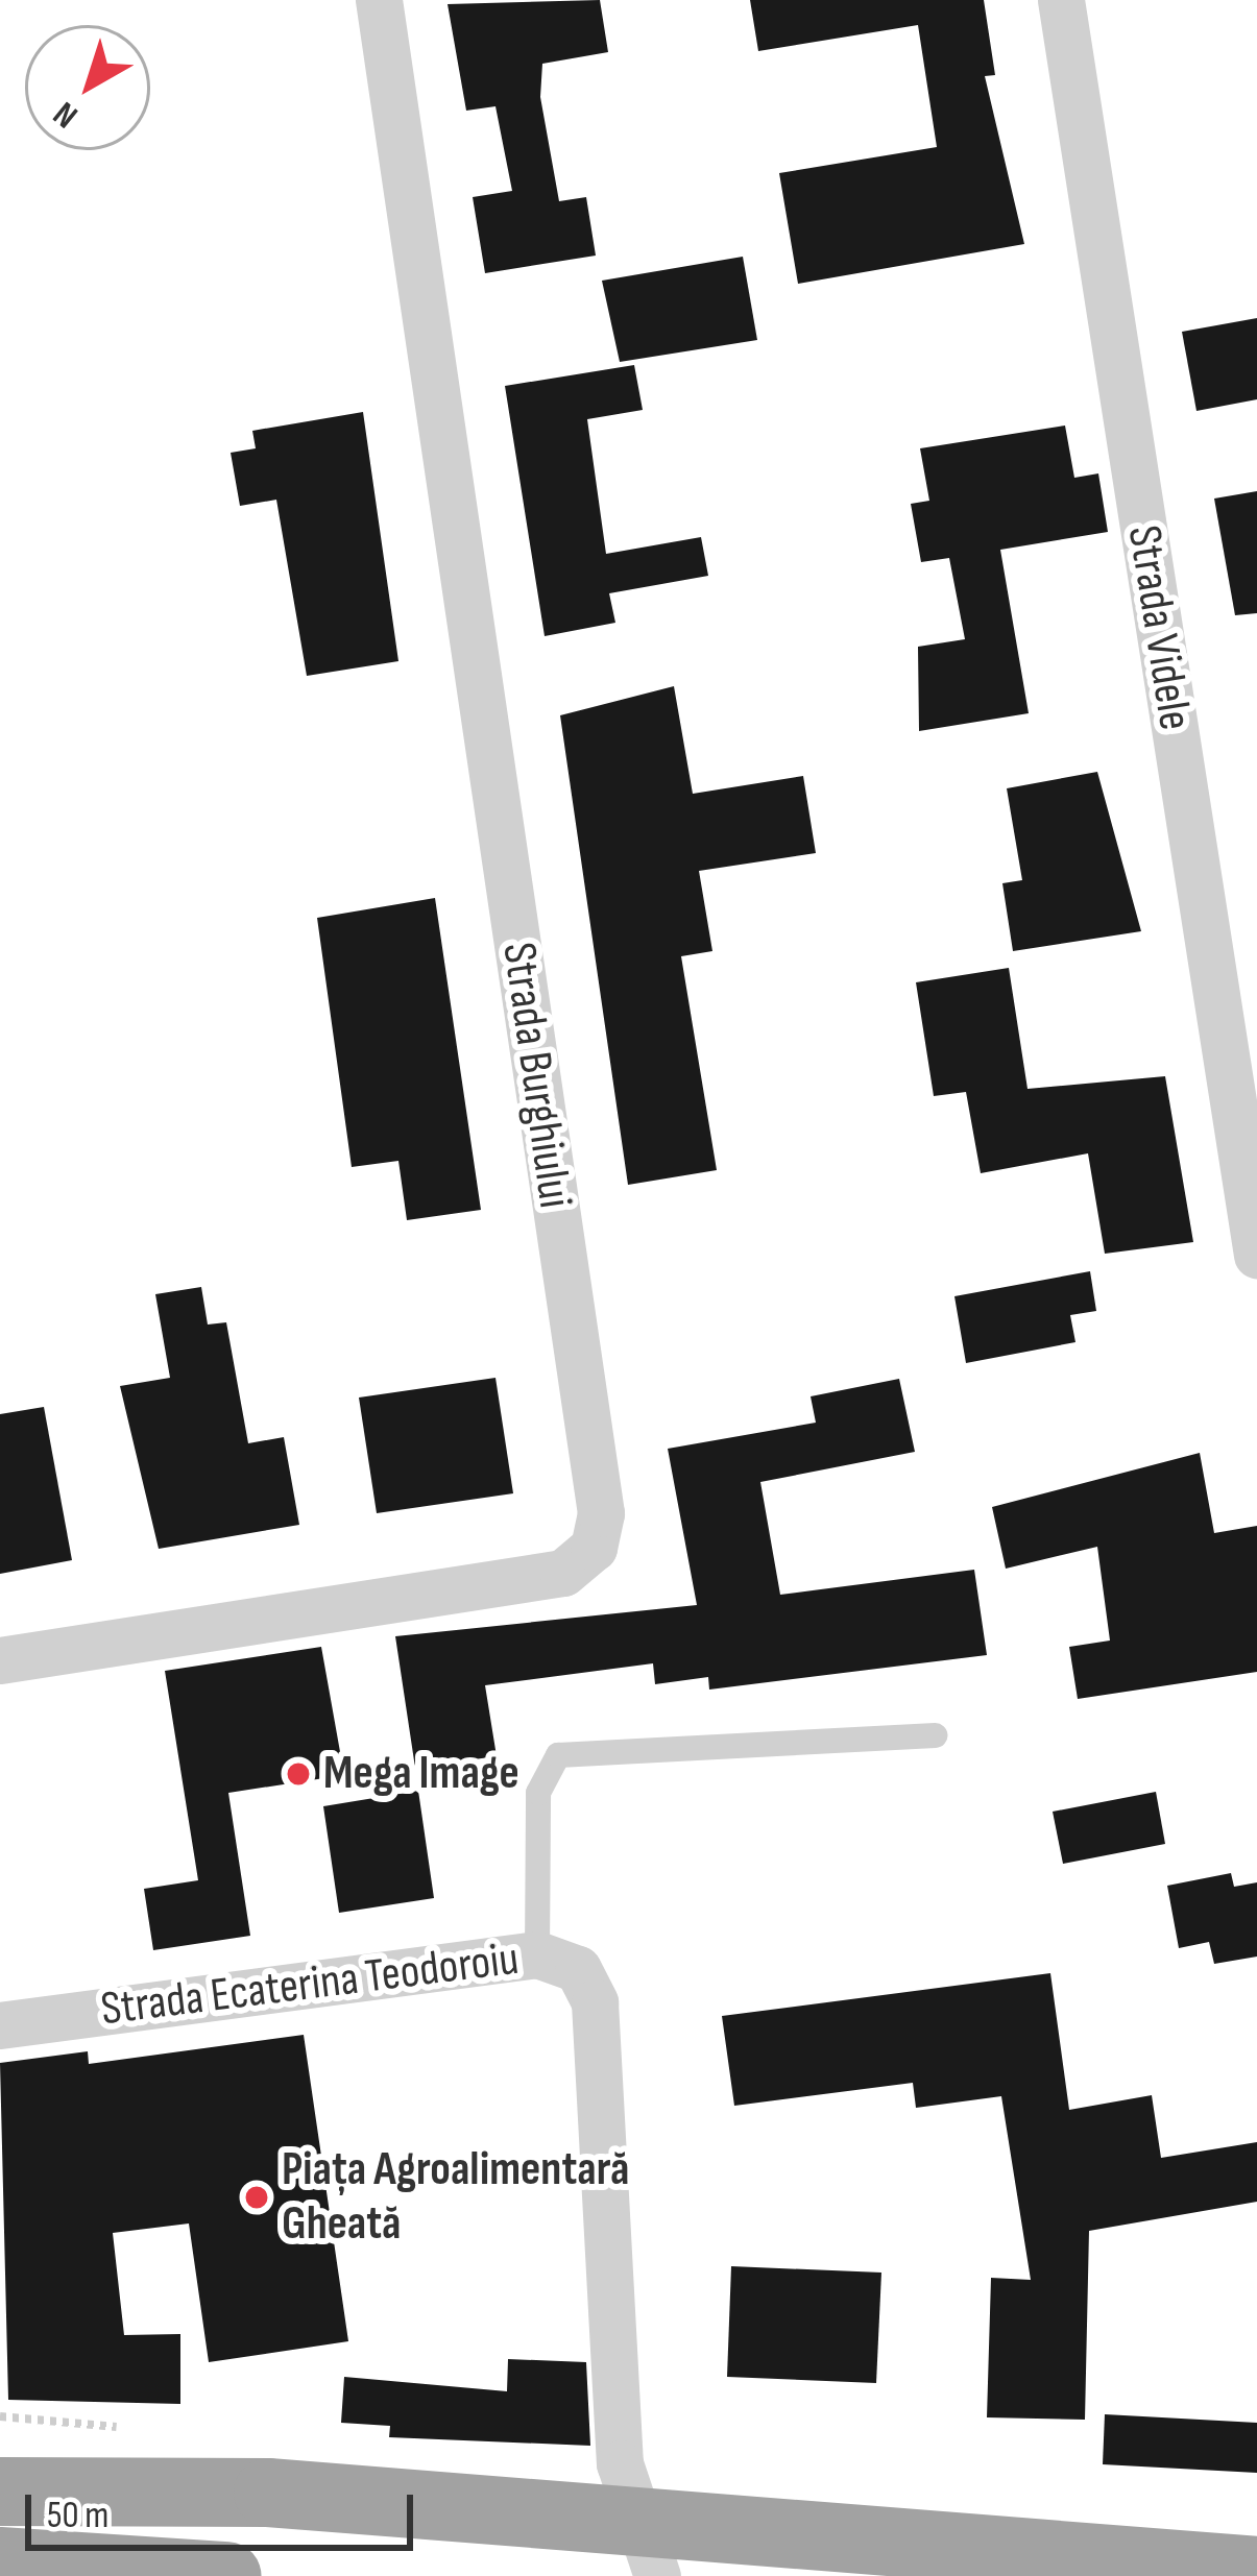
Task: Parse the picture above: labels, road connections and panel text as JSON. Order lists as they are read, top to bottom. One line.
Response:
{"streets":{"street":["Strada Videle","Strada Burghiului","Strada Ecaterina Teodoroiu"]},"places":["Mega Image","Piața Agroalimentară Gheată"],"scale_bar":"50 m","north":"bottom left"}
